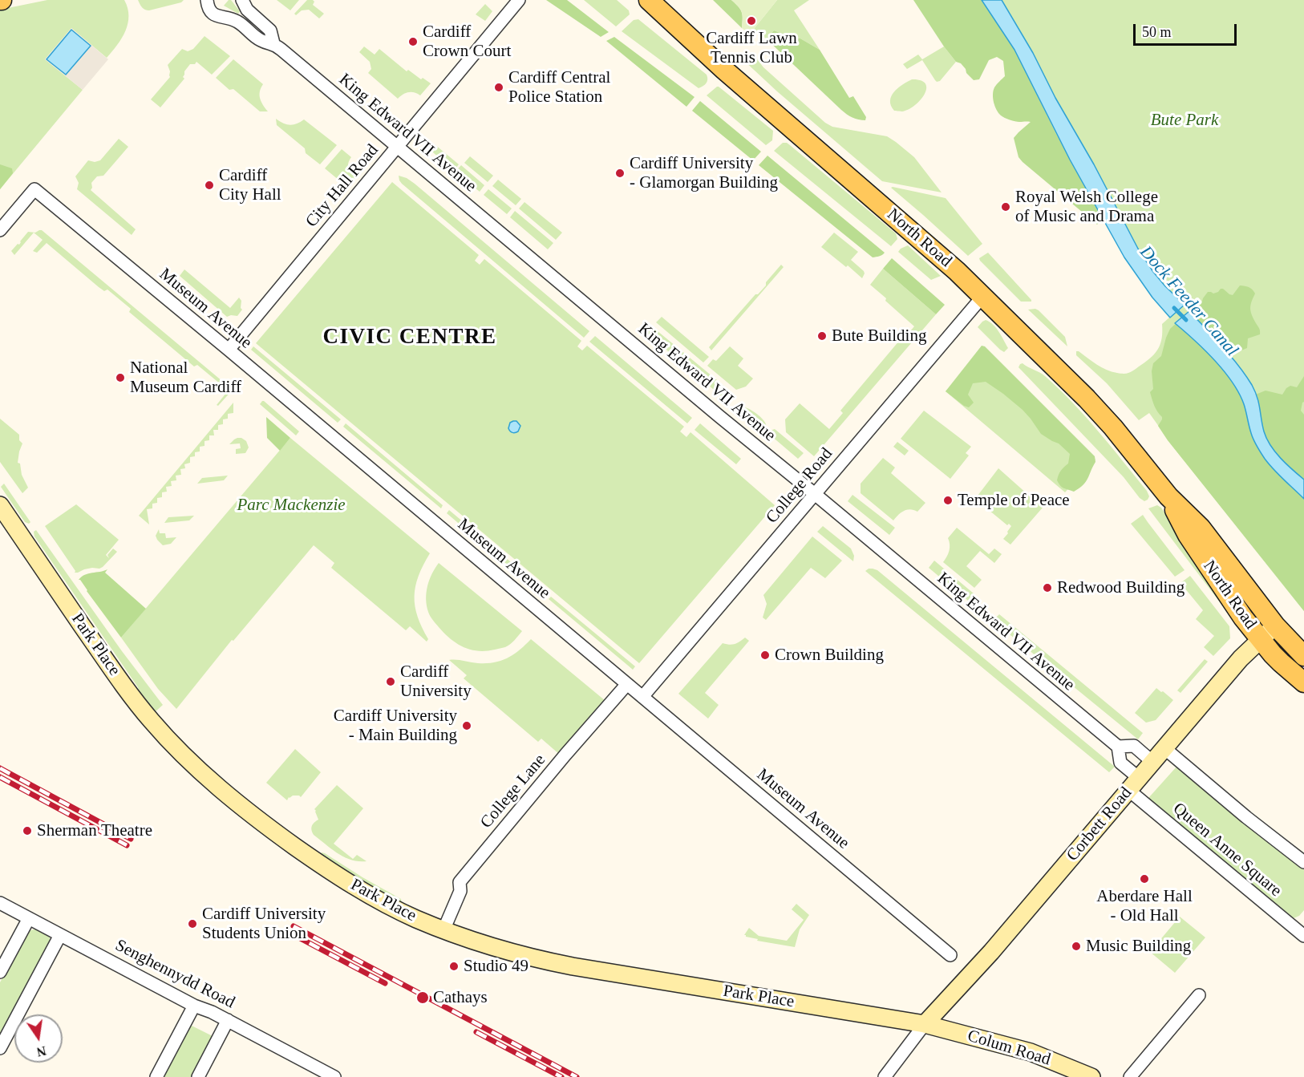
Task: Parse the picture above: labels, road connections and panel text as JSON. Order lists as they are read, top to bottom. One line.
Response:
{"streets":{"main road":["North Road"],"street":["King Edward VII Avenue","City Hall Road","Museum Avenue","College Road","Park Place","College Lane","Corbett Road","Queen Anne Square","Senghennydd Road","Colum Road"]},"crossings":[["King Edward VII Avenue","City Hall Road"],["King Edward VII Avenue","College Road"],["King Edward VII Avenue","Corbett Road"],["King Edward VII Avenue","Queen Anne Square"],["City Hall Road","Museum Avenue"],["North Road","College Road"],["North Road","Corbett Road"],["Museum Avenue","College Road"],["Museum Avenue","College Lane"],["Park Place","College Lane"],["Park Place","Corbett Road"],["Park Place","Colum Road"],["Corbett Road","Queen Anne Square"],["Corbett Road","Colum Road"]],"districts":["CIVIC CENTRE"],"water":["Dock Feeder Canal"],"parks":["Bute Park","Parc Mackenzie"],"places":["Cardiff Lawn Tennis Club","Cardiff Crown Court","Cardiff Central Police Station","Cardiff University - Glamorgan Building","Cardiff City Hall","Royal Welsh College of Music and Drama","Bute Building","National Museum Cardiff","Temple of Peace","Redwood Building","Crown Building","Cardiff University","Cardiff University - Main Building","Sherman Theatre","Aberdare Hall - Old Hall","Cardiff University Students Union","Music Building","Studio 49","Cathays"],"scale_bar":"50 m","north":"bottom"}
